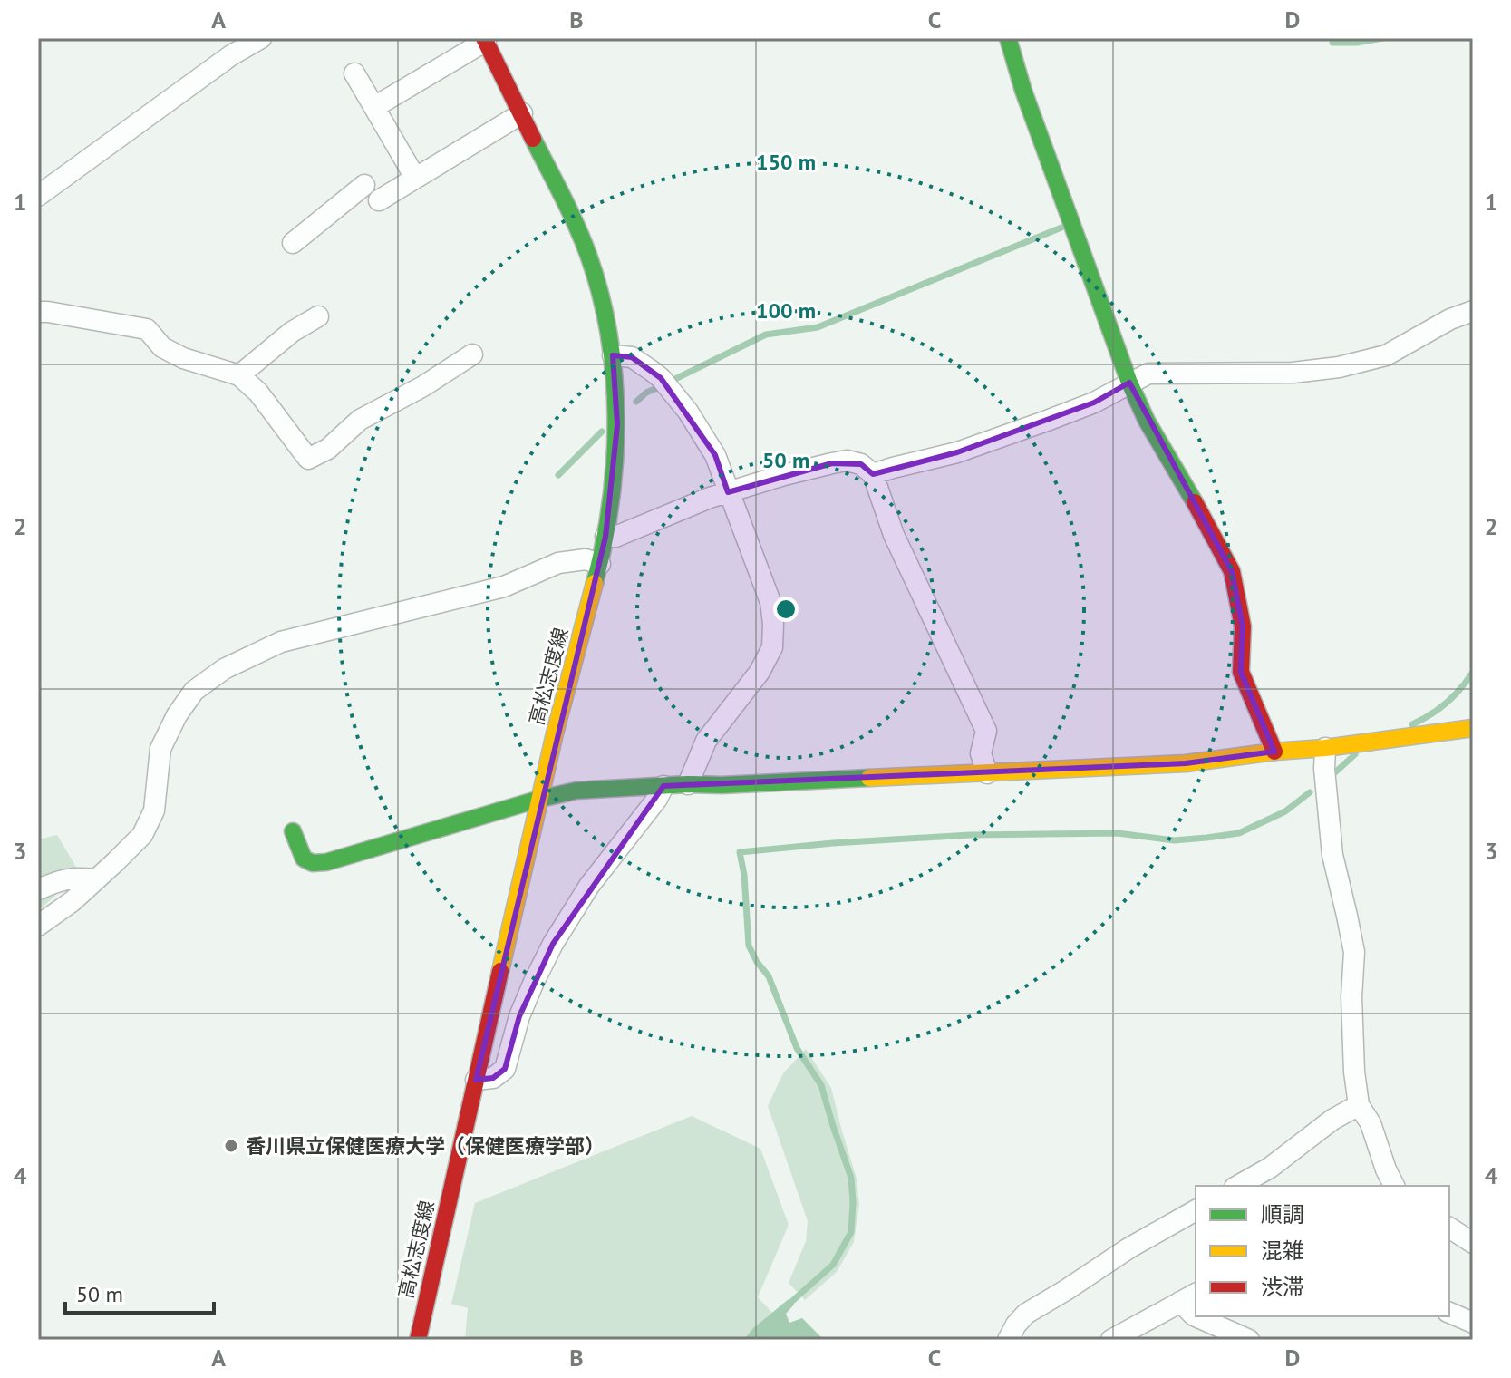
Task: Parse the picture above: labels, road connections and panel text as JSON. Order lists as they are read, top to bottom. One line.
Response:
{"streets":{"street":["高松志度線"]},"places":["香川県立保健医療大学（保健医療学部）"],"legend":["順調","混雑","渋滞"],"scale_bar":"50 m","grid":{"columns":["A","B","C","D"],"rows":["1","2","3","4"]},"rings":["150 m","100 m","50 m"]}
